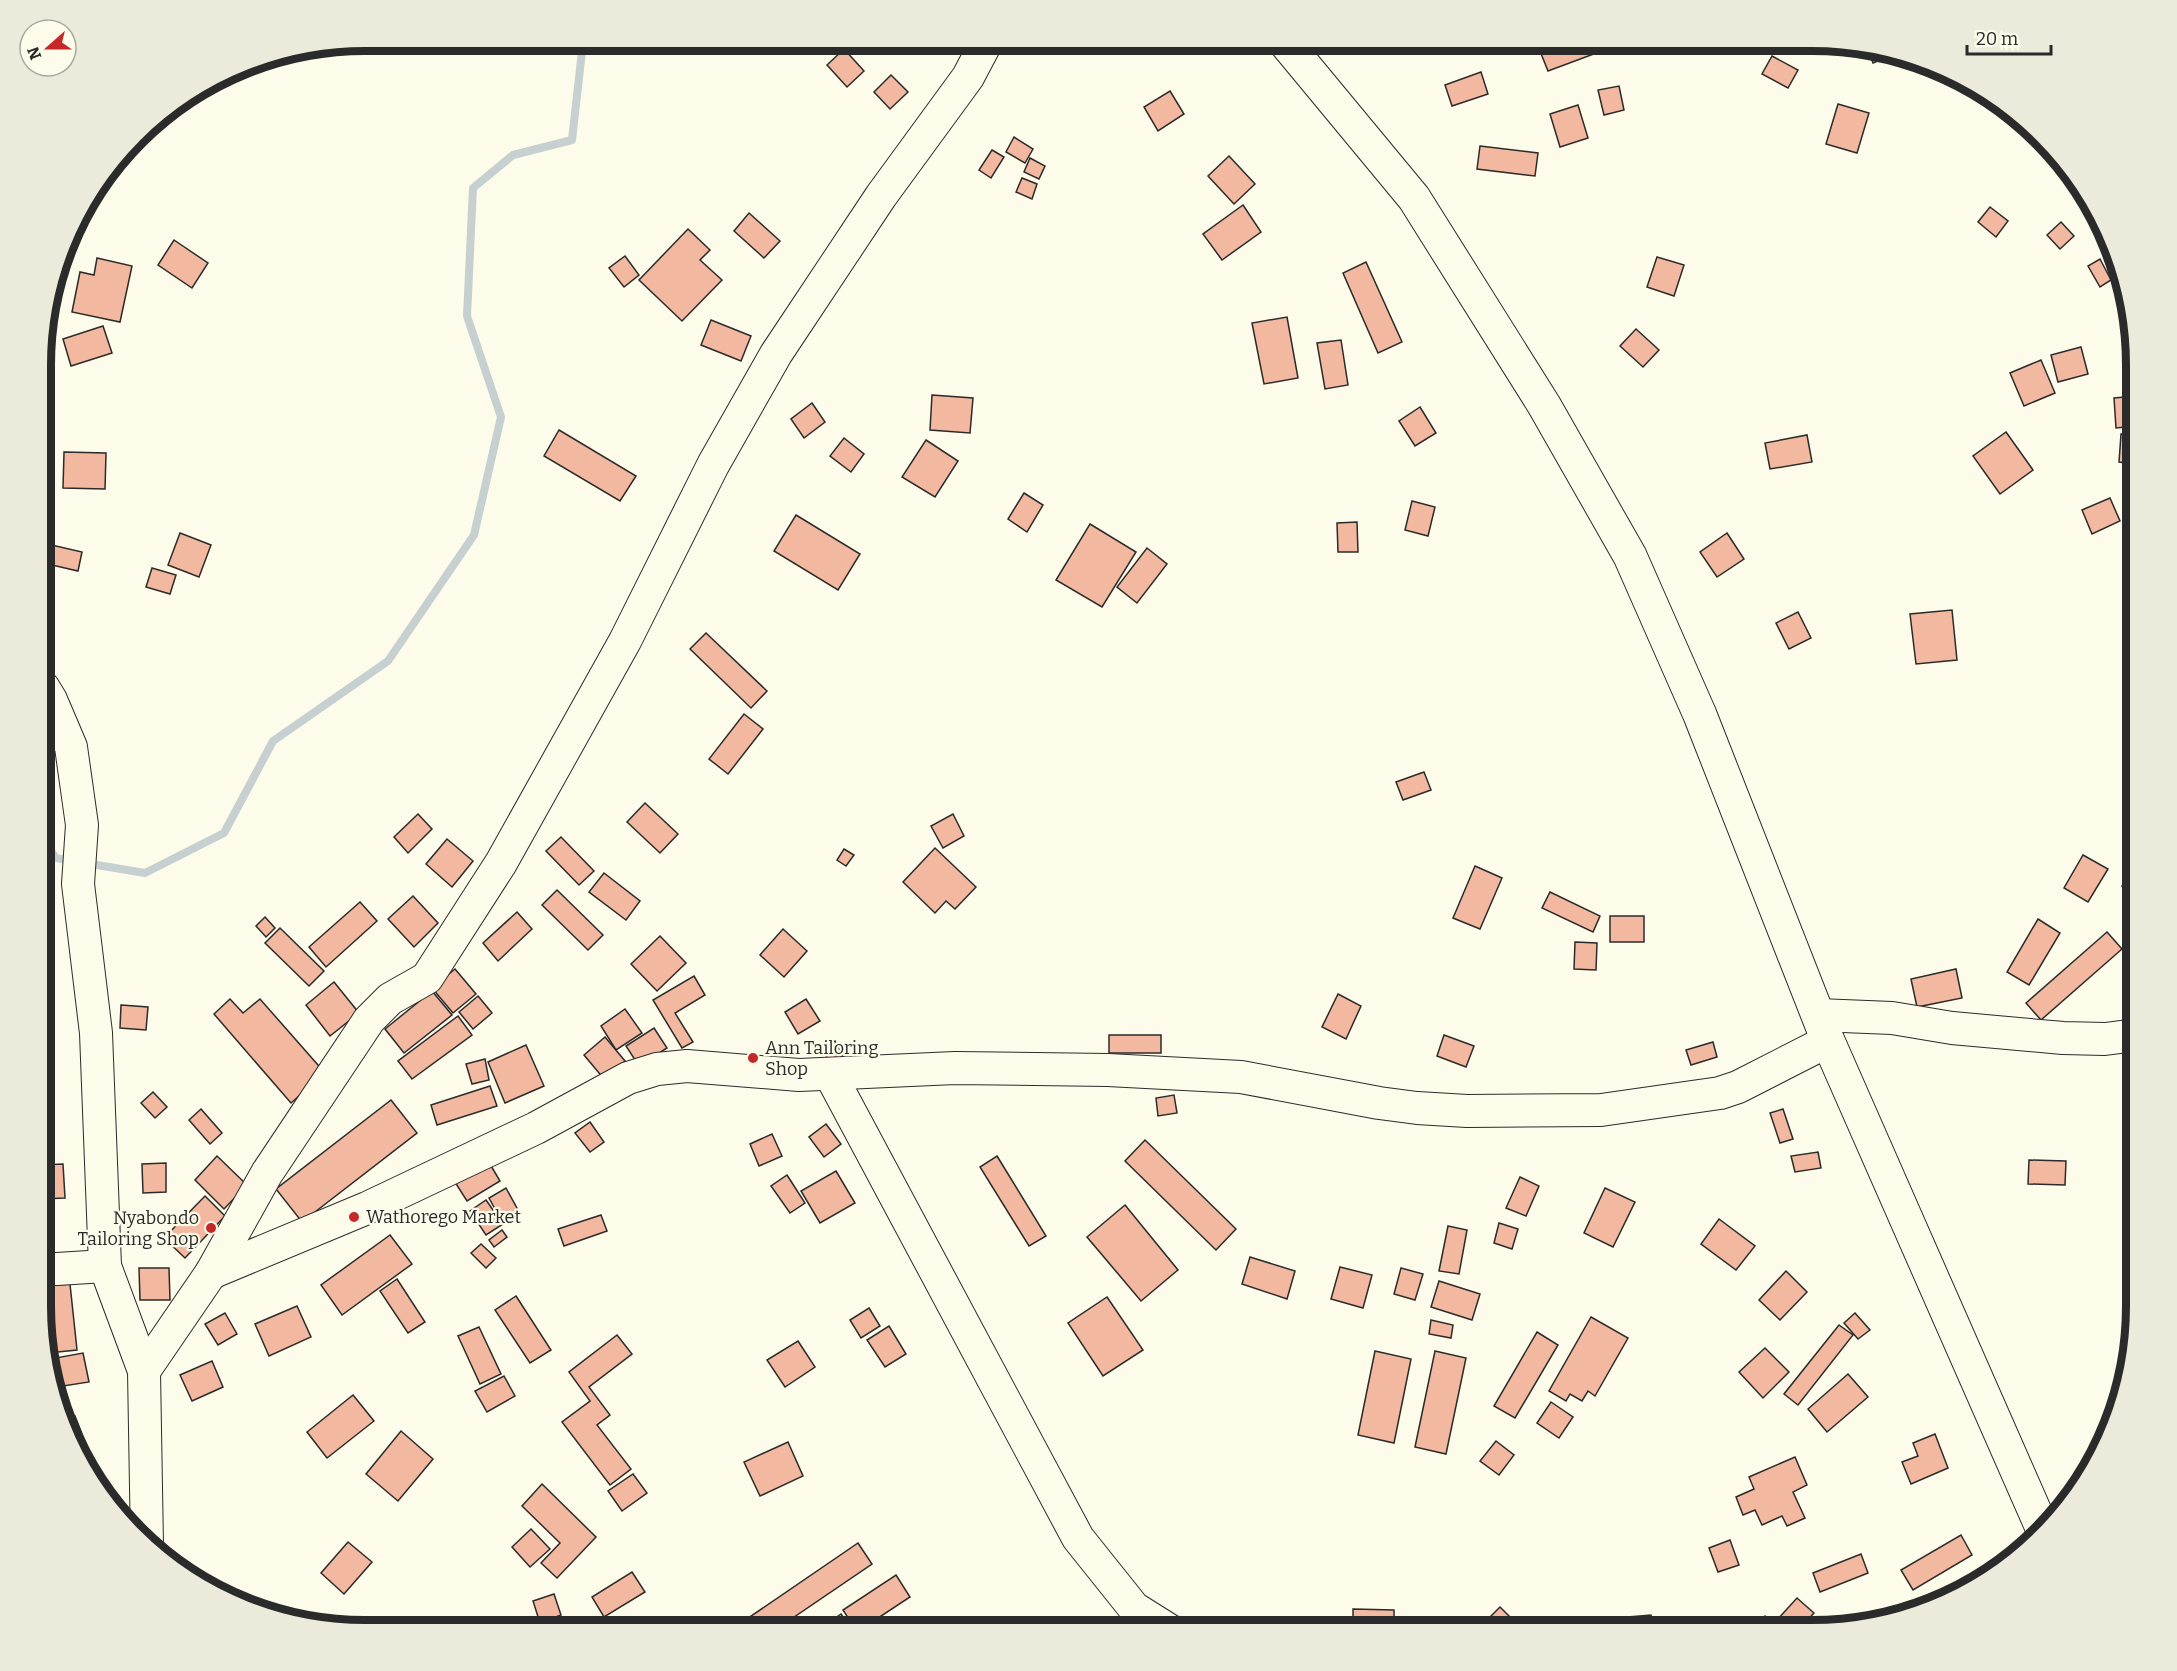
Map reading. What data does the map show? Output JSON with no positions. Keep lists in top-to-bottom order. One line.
{"places":["Ann Tailoring Shop","Wathorego Market","Nyabondo Tailoring Shop"],"scale_bar":"20 m","north":"left"}
